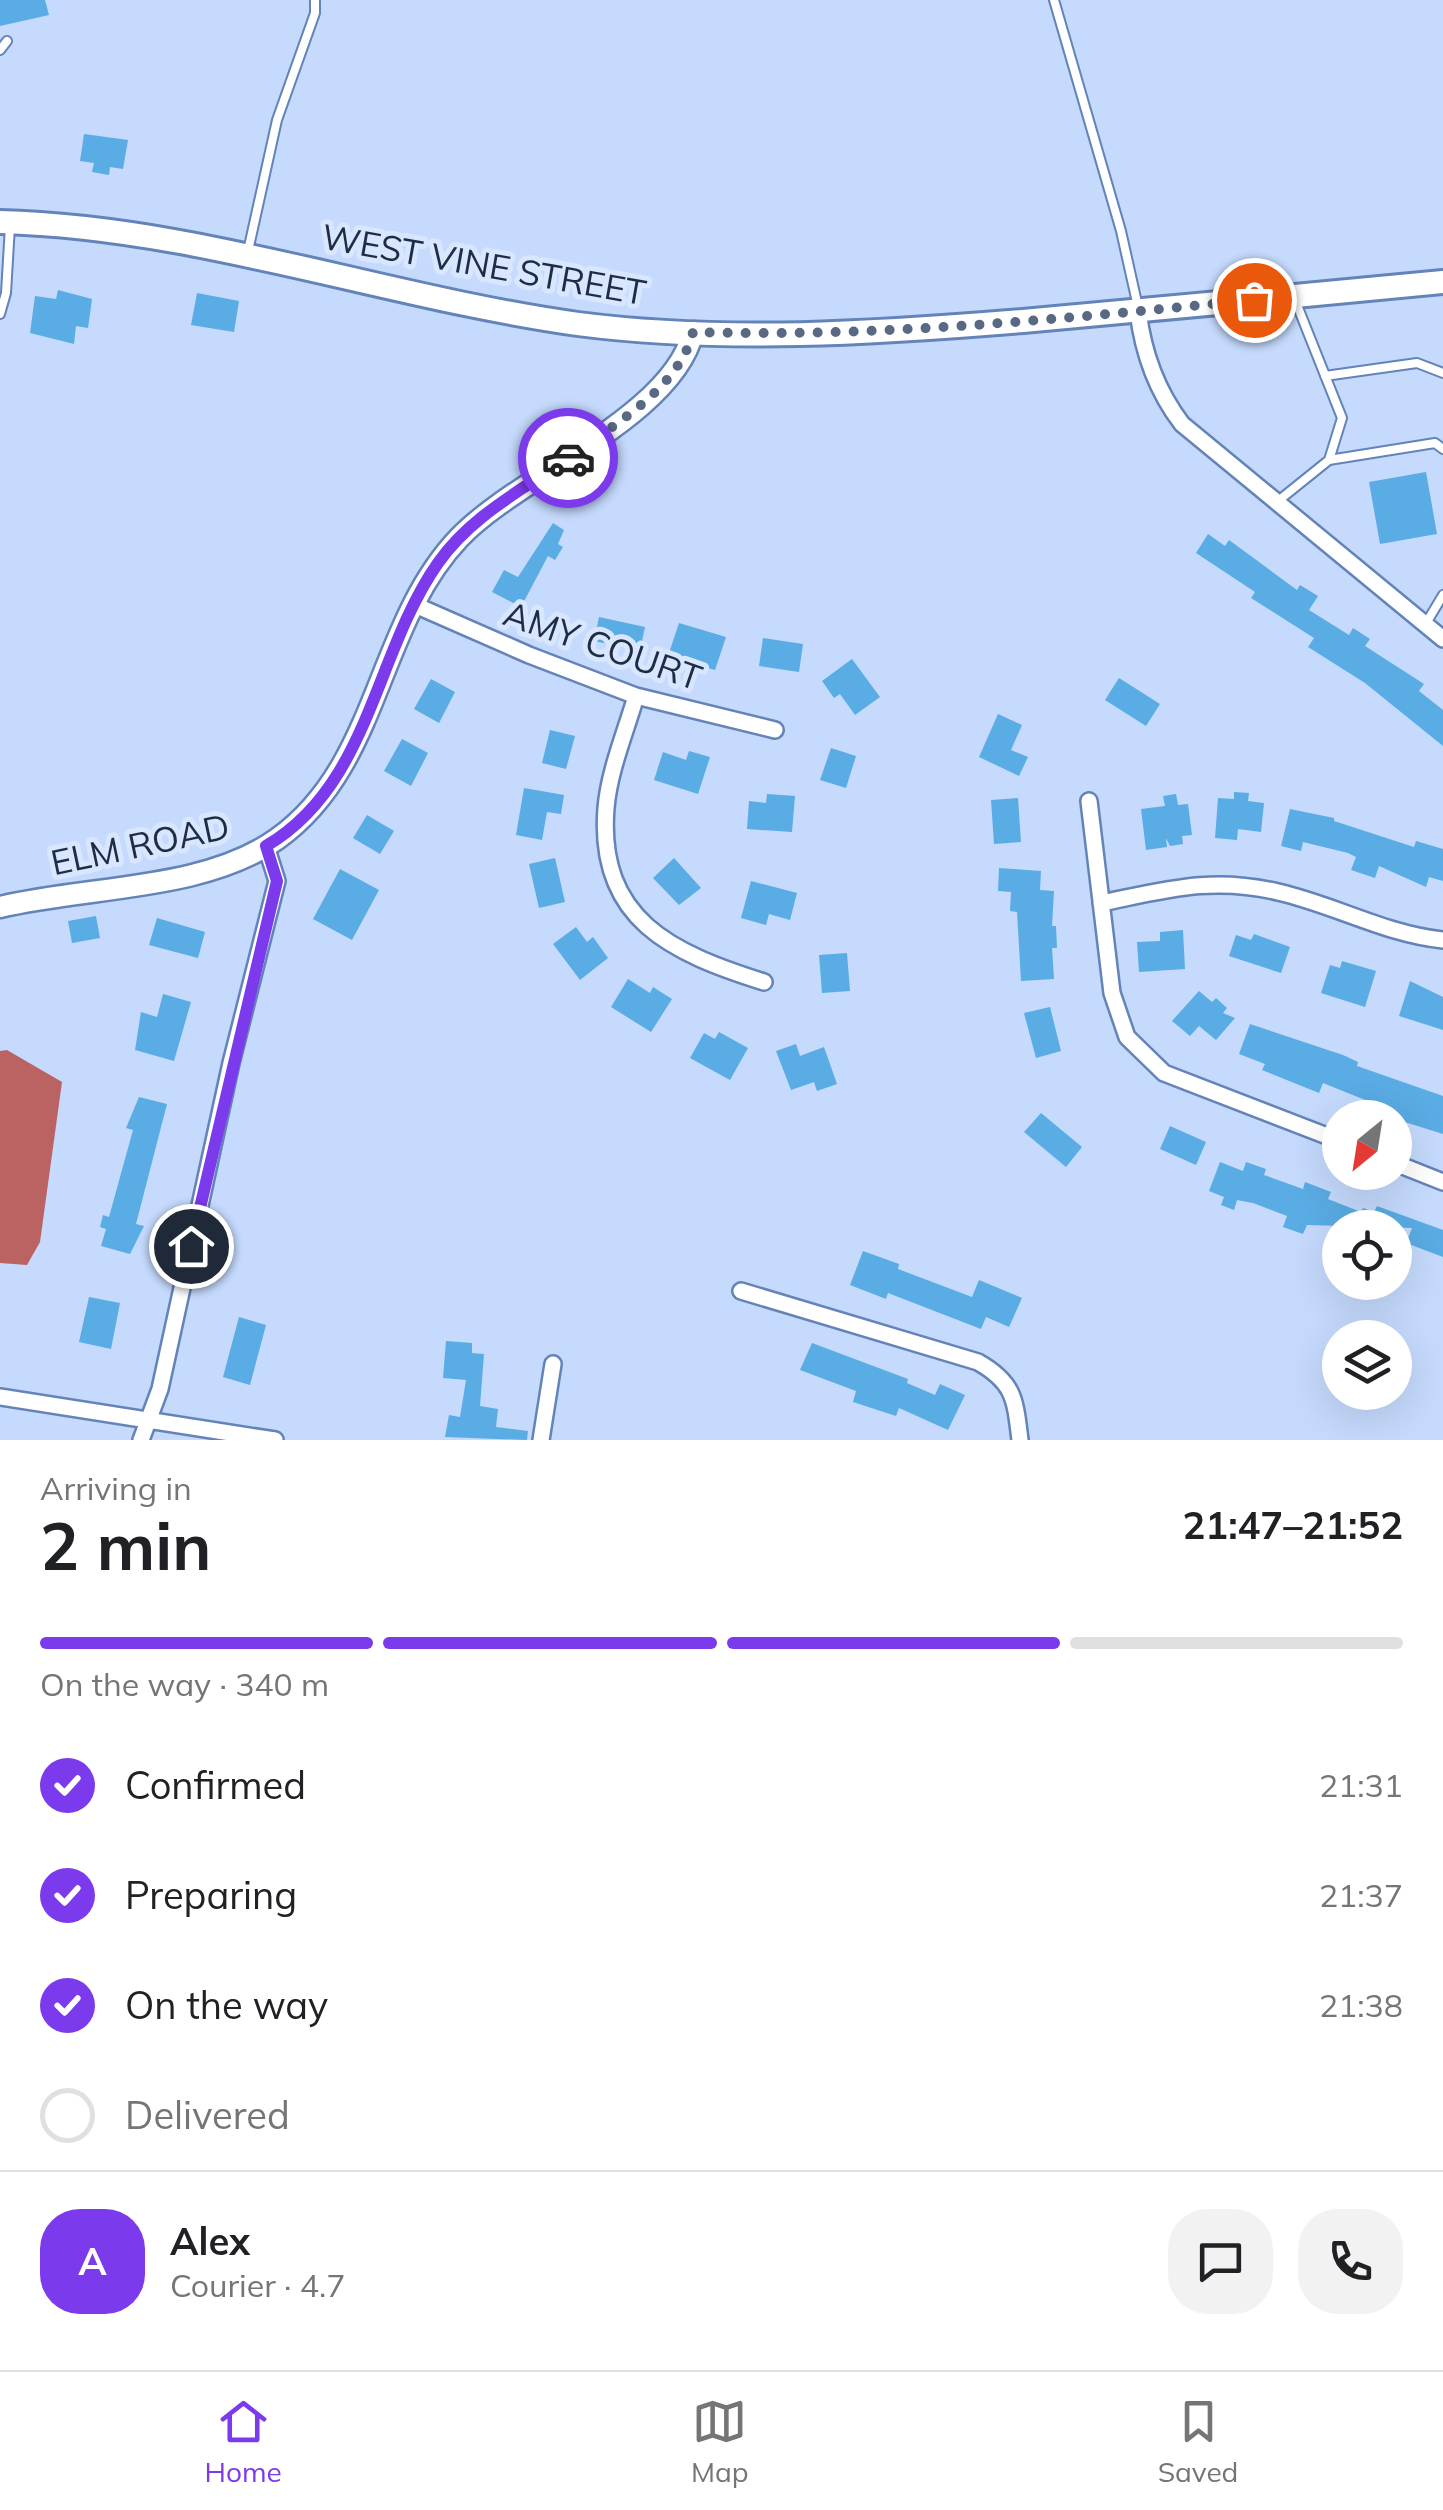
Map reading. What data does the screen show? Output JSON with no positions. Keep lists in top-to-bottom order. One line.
{"streets":{"main road":["WEST VINE STREET"],"street":["AMY COURT","ELM ROAD"]},"crossings":[["WEST VINE STREET","ELM ROAD"],["AMY COURT","ELM ROAD"]],"north":"bottom left","page":{"heading":["2 min","Arriving in","21:47–21:52"],"panel":["Alex","Courier · 4.7"],"bar":"On the way · 340 m","list":[["Confirmed","21:31"],["Preparing","21:37"],["On the way","21:38"],"Delivered"],"round":"A","tabs":["Home","Map","Saved"]}}
